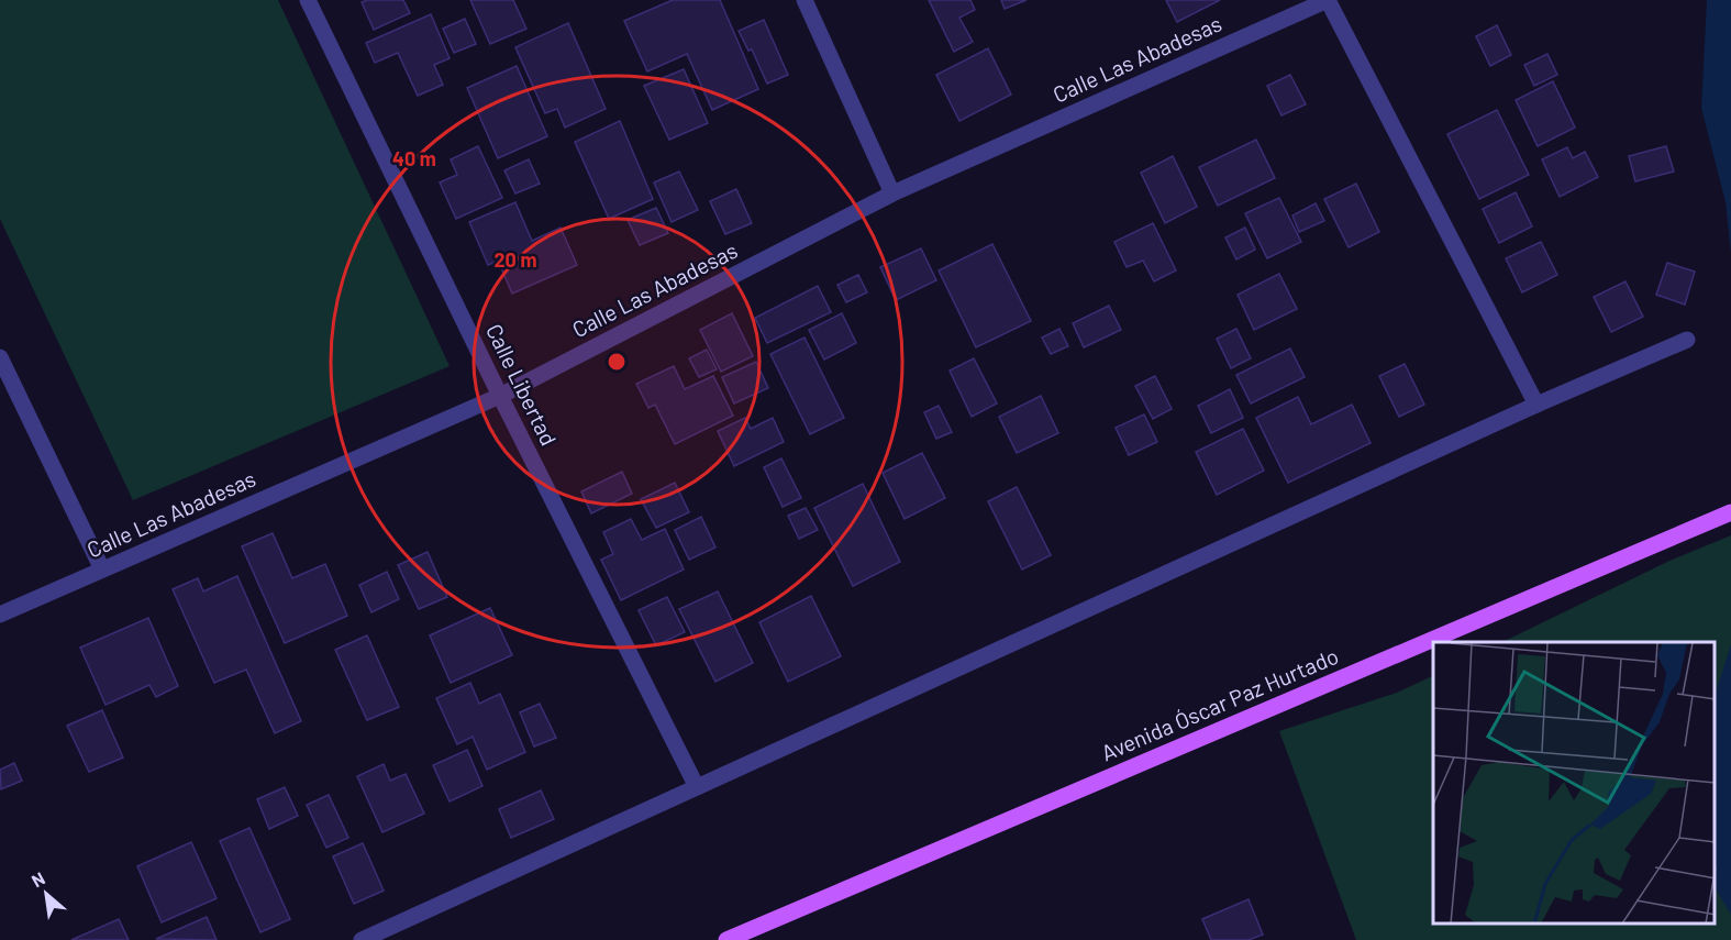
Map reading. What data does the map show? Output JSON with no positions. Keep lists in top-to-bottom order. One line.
{"streets":{"main road":["Avenida Óscar Paz Hurtado"],"street":["Calle Las Abadesas","Calle Libertad"]},"crossings":[["Calle Las Abadesas","Calle Libertad"]],"north":"top left","rings":["40 m","20 m"]}
